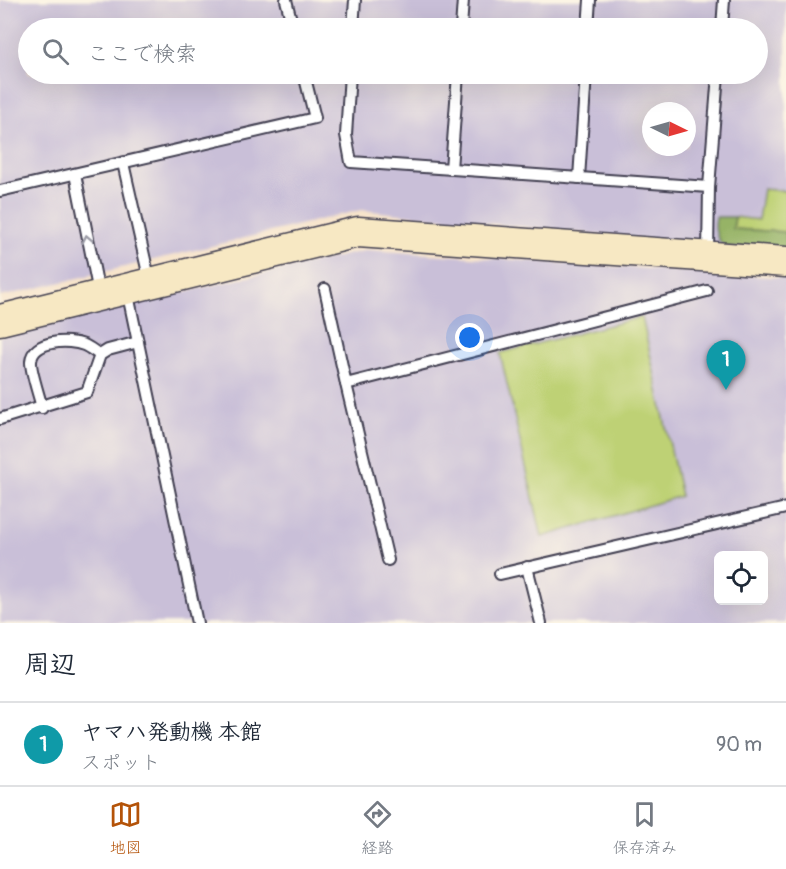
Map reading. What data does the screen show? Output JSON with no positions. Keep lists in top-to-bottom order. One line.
{"north":"right","page":{"search":"ここで検索","pins":"1","heading":"周辺","list":[{"mark":"1","name":"ヤマハ発動機 本館","note":"スポット","value":"90 m"}],"nav":["地図","経路","保存済み"]}}
